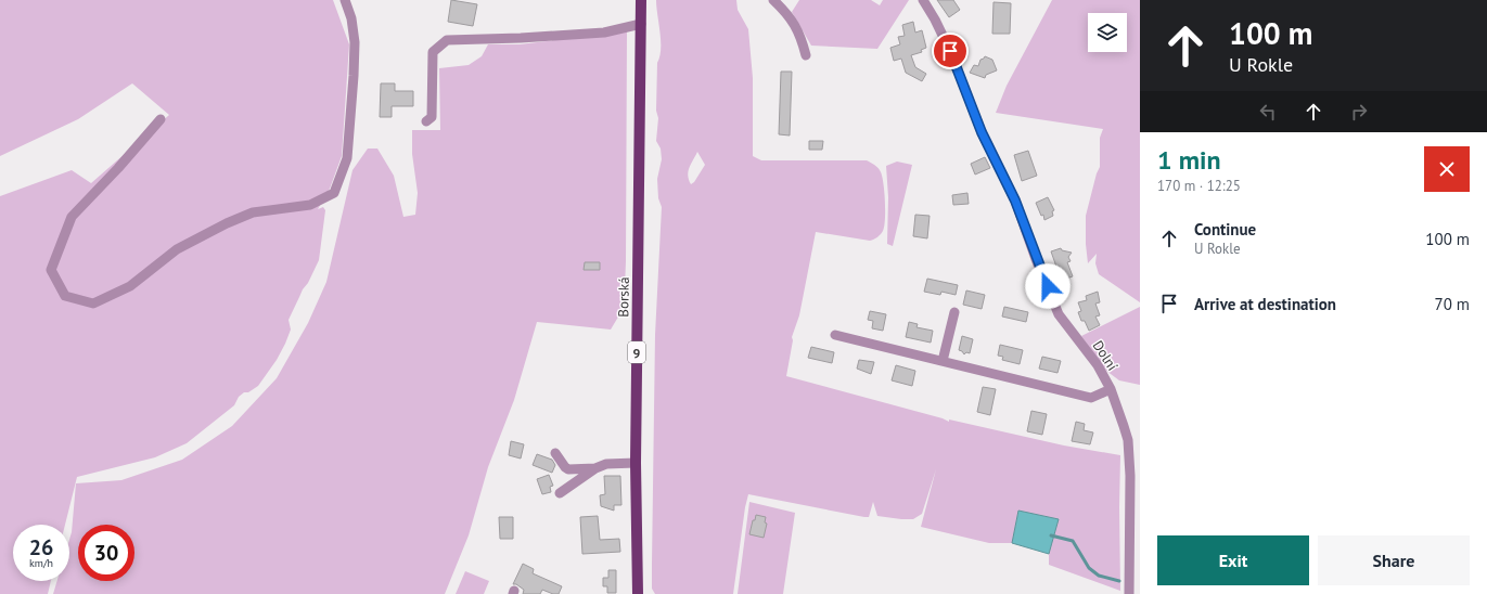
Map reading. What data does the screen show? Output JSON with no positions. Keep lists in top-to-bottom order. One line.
{"streets":{"main road":["Borská","9"],"street":["Dolní"]},"page":{"turn":["100 m","U Rokle"],"heading":["1 min","170 m · 12:25"],"list":[{"name":"Continue","note":"U Rokle","value":"100 m"},{"name":"Arrive at destination","value":"70 m"}],"speed":"26 km/h","limit":"30","buttons":["Exit","Share"]}}
